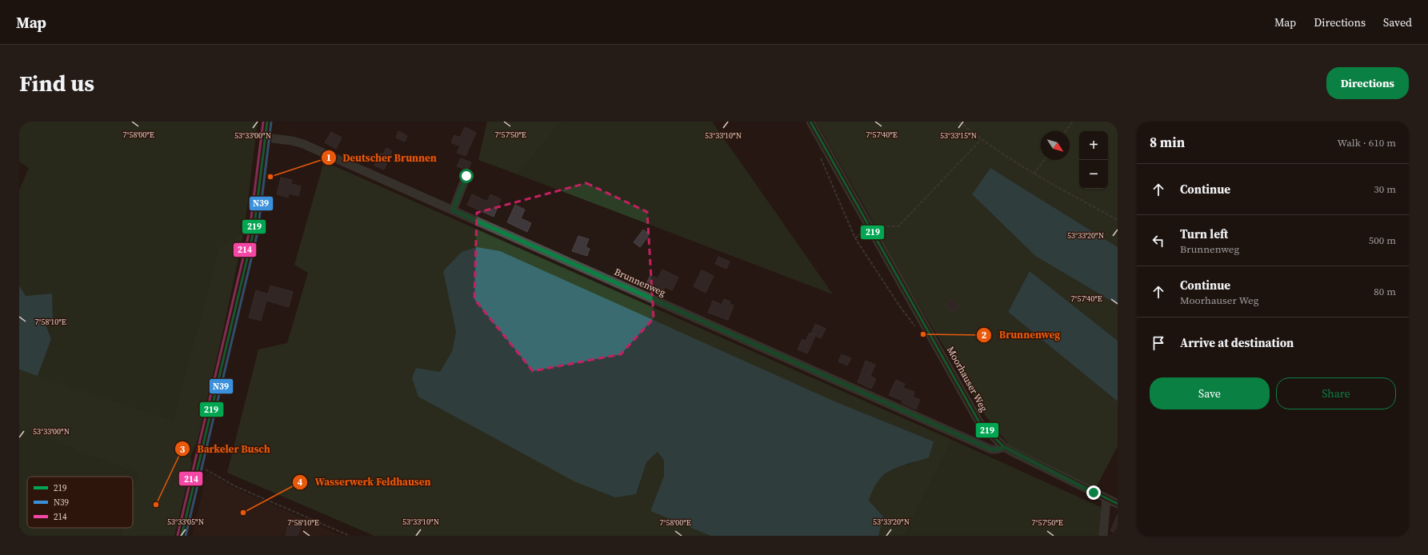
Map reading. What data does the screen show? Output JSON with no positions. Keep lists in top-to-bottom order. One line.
{"streets":{"street":["Brunnenweg","Moorhauser Weg"]},"crossings":[["Brunnenweg","Moorhauser Weg"]],"places":["Deutscher Brunnen","Brunnenweg","Barkeler Busch","Wasserwerk Feldhausen"],"lines":["transit line 219","transit line 214","transit line N39"],"legend":["219","N39","214"],"north":"bottom right","page":{"header":"Map","nav":["Map","Directions","Saved"],"buttons":["Directions",["Save","Share"]],"title":"Find us","heading":["8 min","Walk · 610 m"],"map_buttons":["+","−"],"list":[["Continue","30 m"],["Turn left","Brunnenweg","500 m"],["Continue","Moorhauser Weg","80 m"],"Arrive at destination"]},"coordinates":["7°58'00\"E","7°57'50\"E","7°57'40\"E","53°33'00\"N","53°33'10\"N","53°33'15\"N","53°33'20\"N","7°58'10\"E","53°33'05\"N"]}
